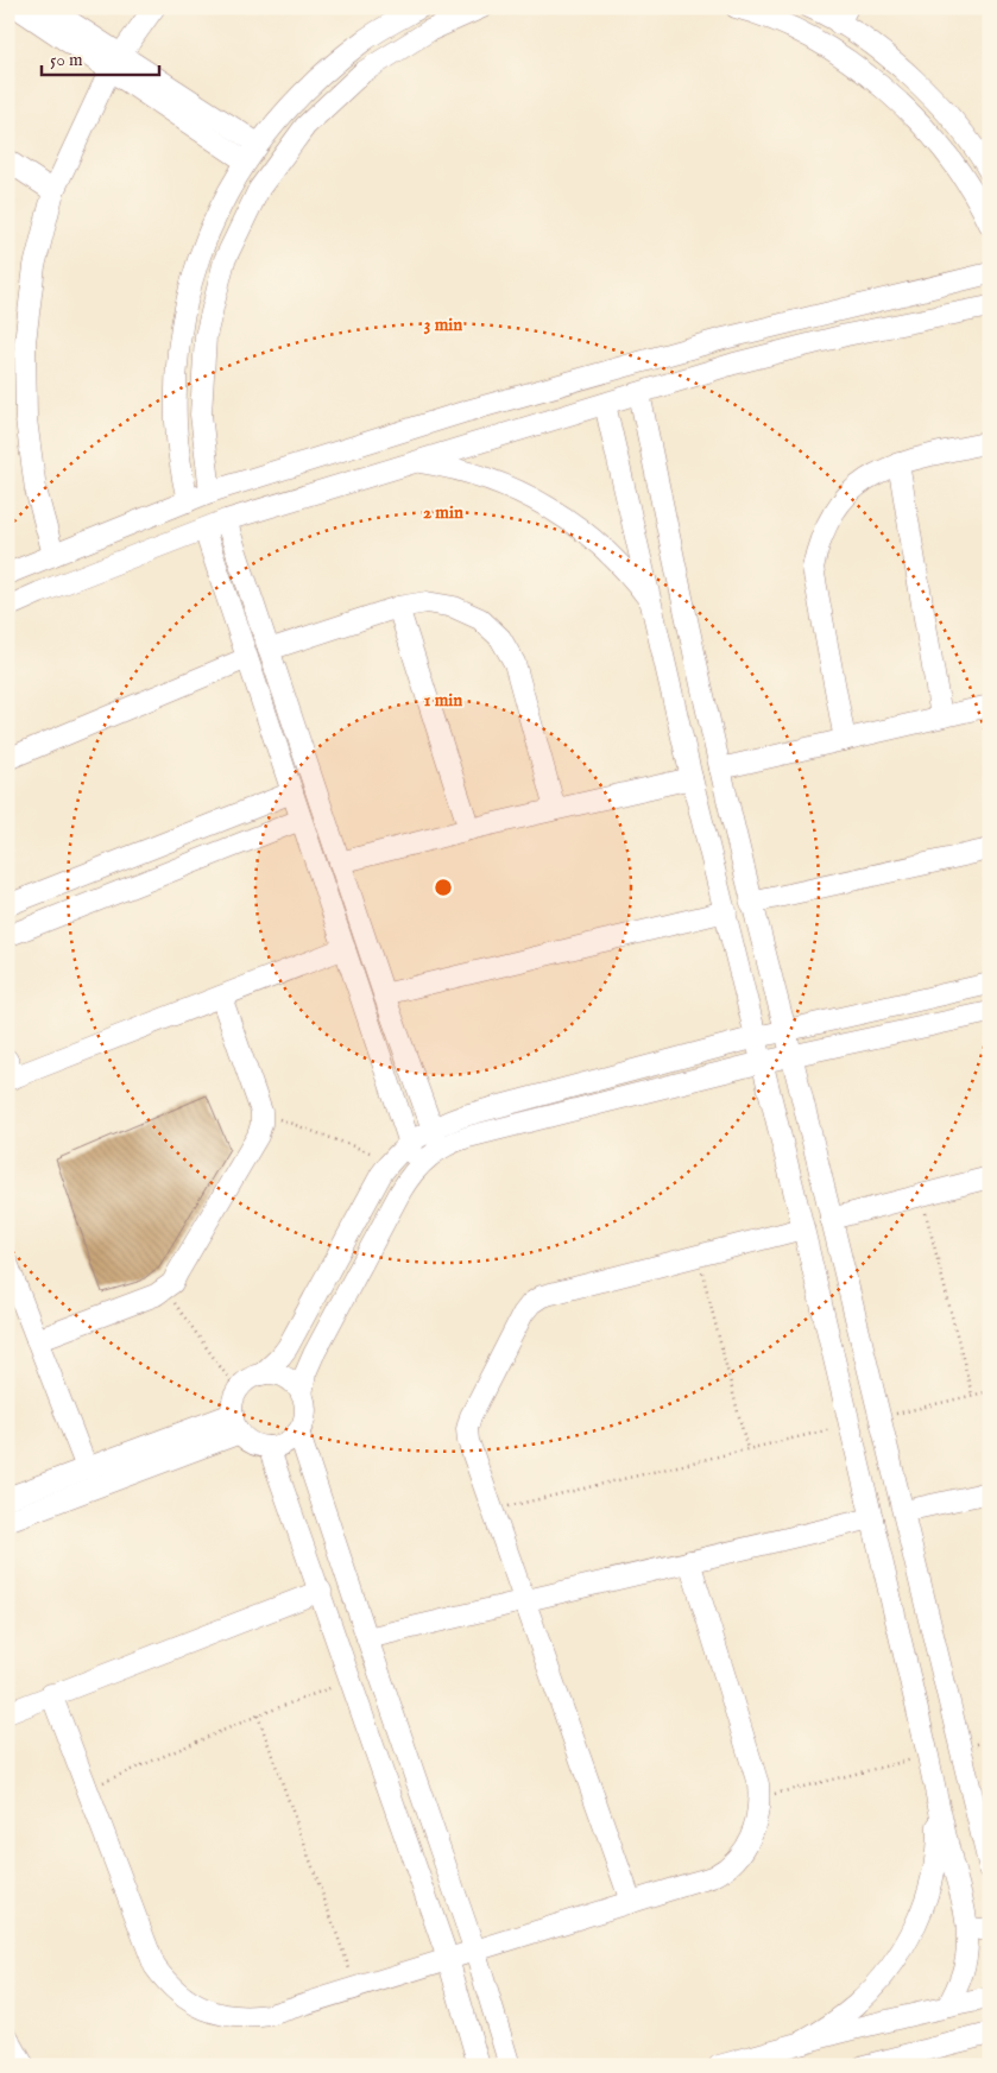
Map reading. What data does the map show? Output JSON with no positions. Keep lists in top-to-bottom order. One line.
{"scale_bar":"50 m","rings":["3 min","2 min","1 min"]}
